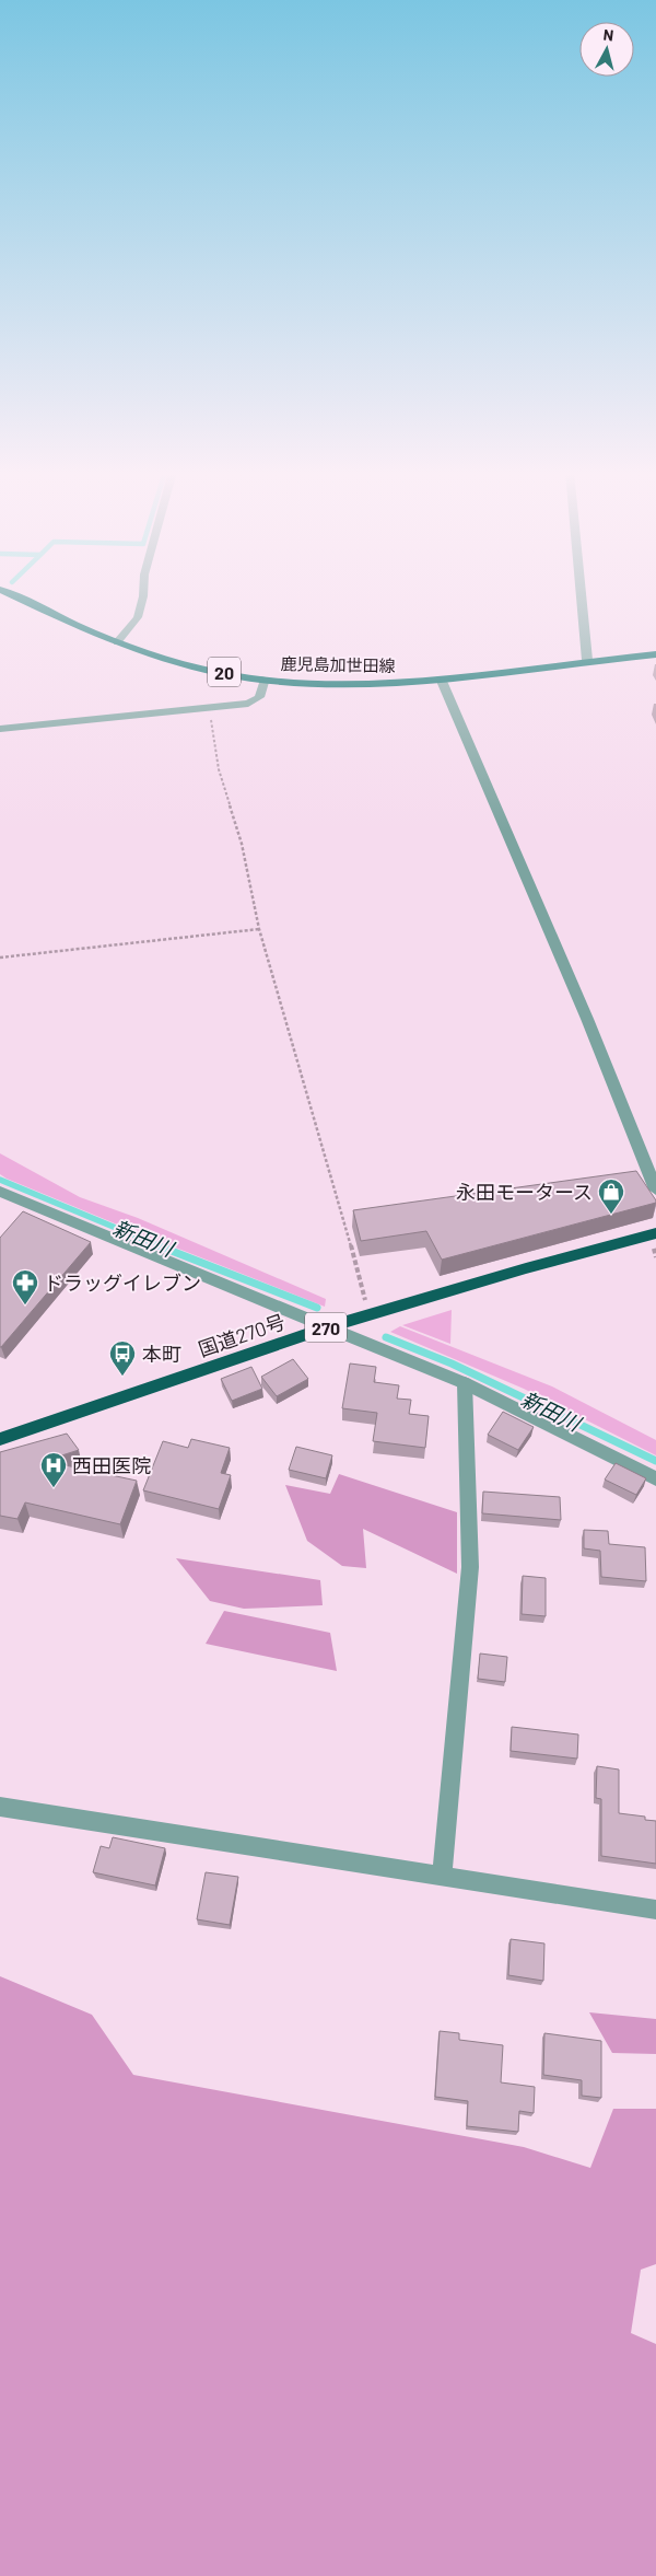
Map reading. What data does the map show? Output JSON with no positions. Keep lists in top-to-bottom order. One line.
{"streets":{"highway":["270","国道270号"],"main road":["鹿児島加世田線","20"]},"water":["新田川"],"places":{"shop":["永田モータース"],"pharmacy":["ドラッグイレブン"],"bus stop":["本町"],"hospital":["西田医院"]},"north":"top"}
